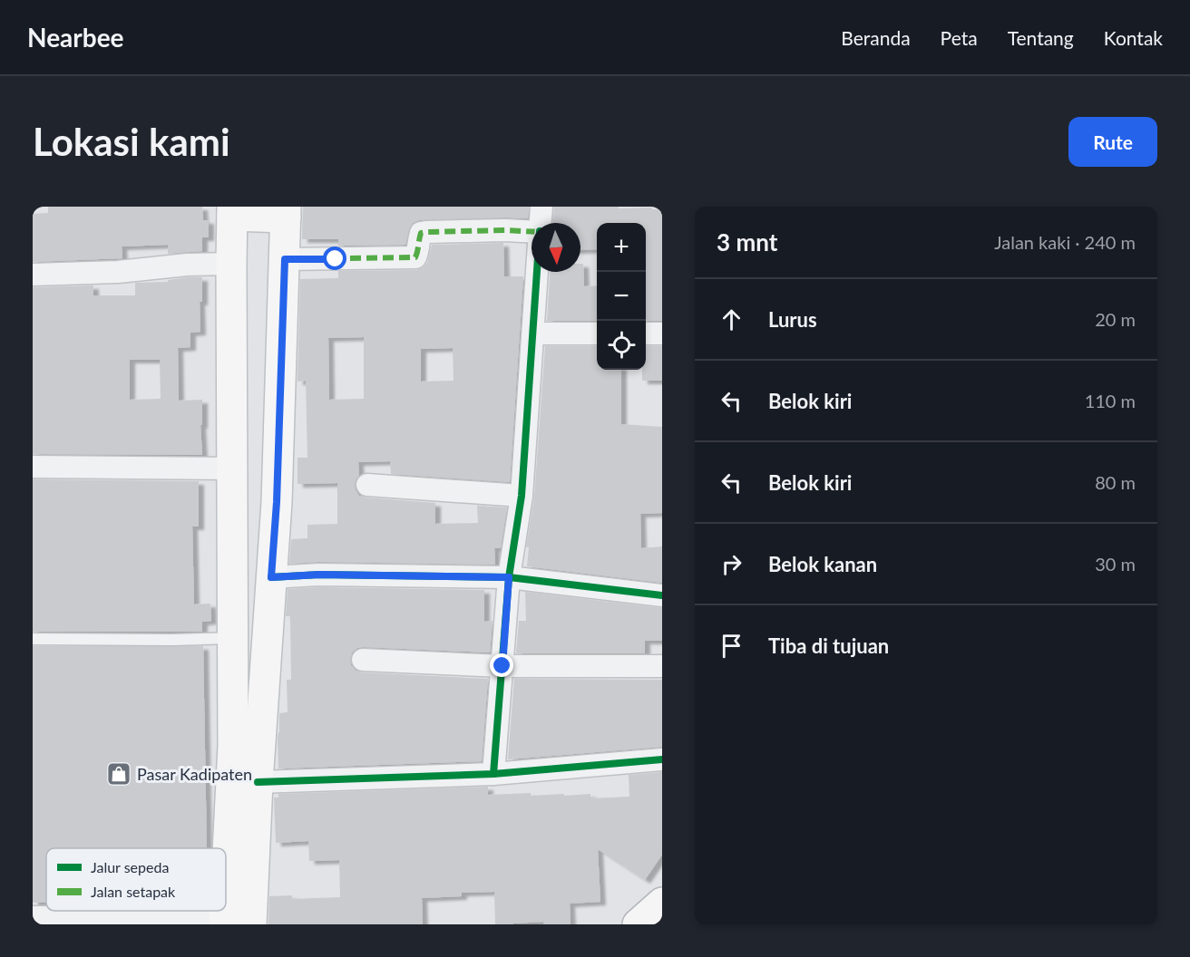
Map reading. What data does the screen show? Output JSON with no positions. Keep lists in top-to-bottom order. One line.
{"places":{"shop":["Pasar Kadipaten"]},"legend":["Jalur sepeda","Jalan setapak"],"north":"bottom","page":{"header":"Nearbee","nav":["Beranda","Peta","Tentang","Kontak"],"buttons":"Rute","title":"Lokasi kami","heading":["3 mnt","Jalan kaki · 240 m"],"map_buttons":["+","−"],"list":[["Lurus","20 m"],["Belok kiri","110 m"],["Belok kiri","80 m"],["Belok kanan","30 m"],"Tiba di tujuan"]}}
